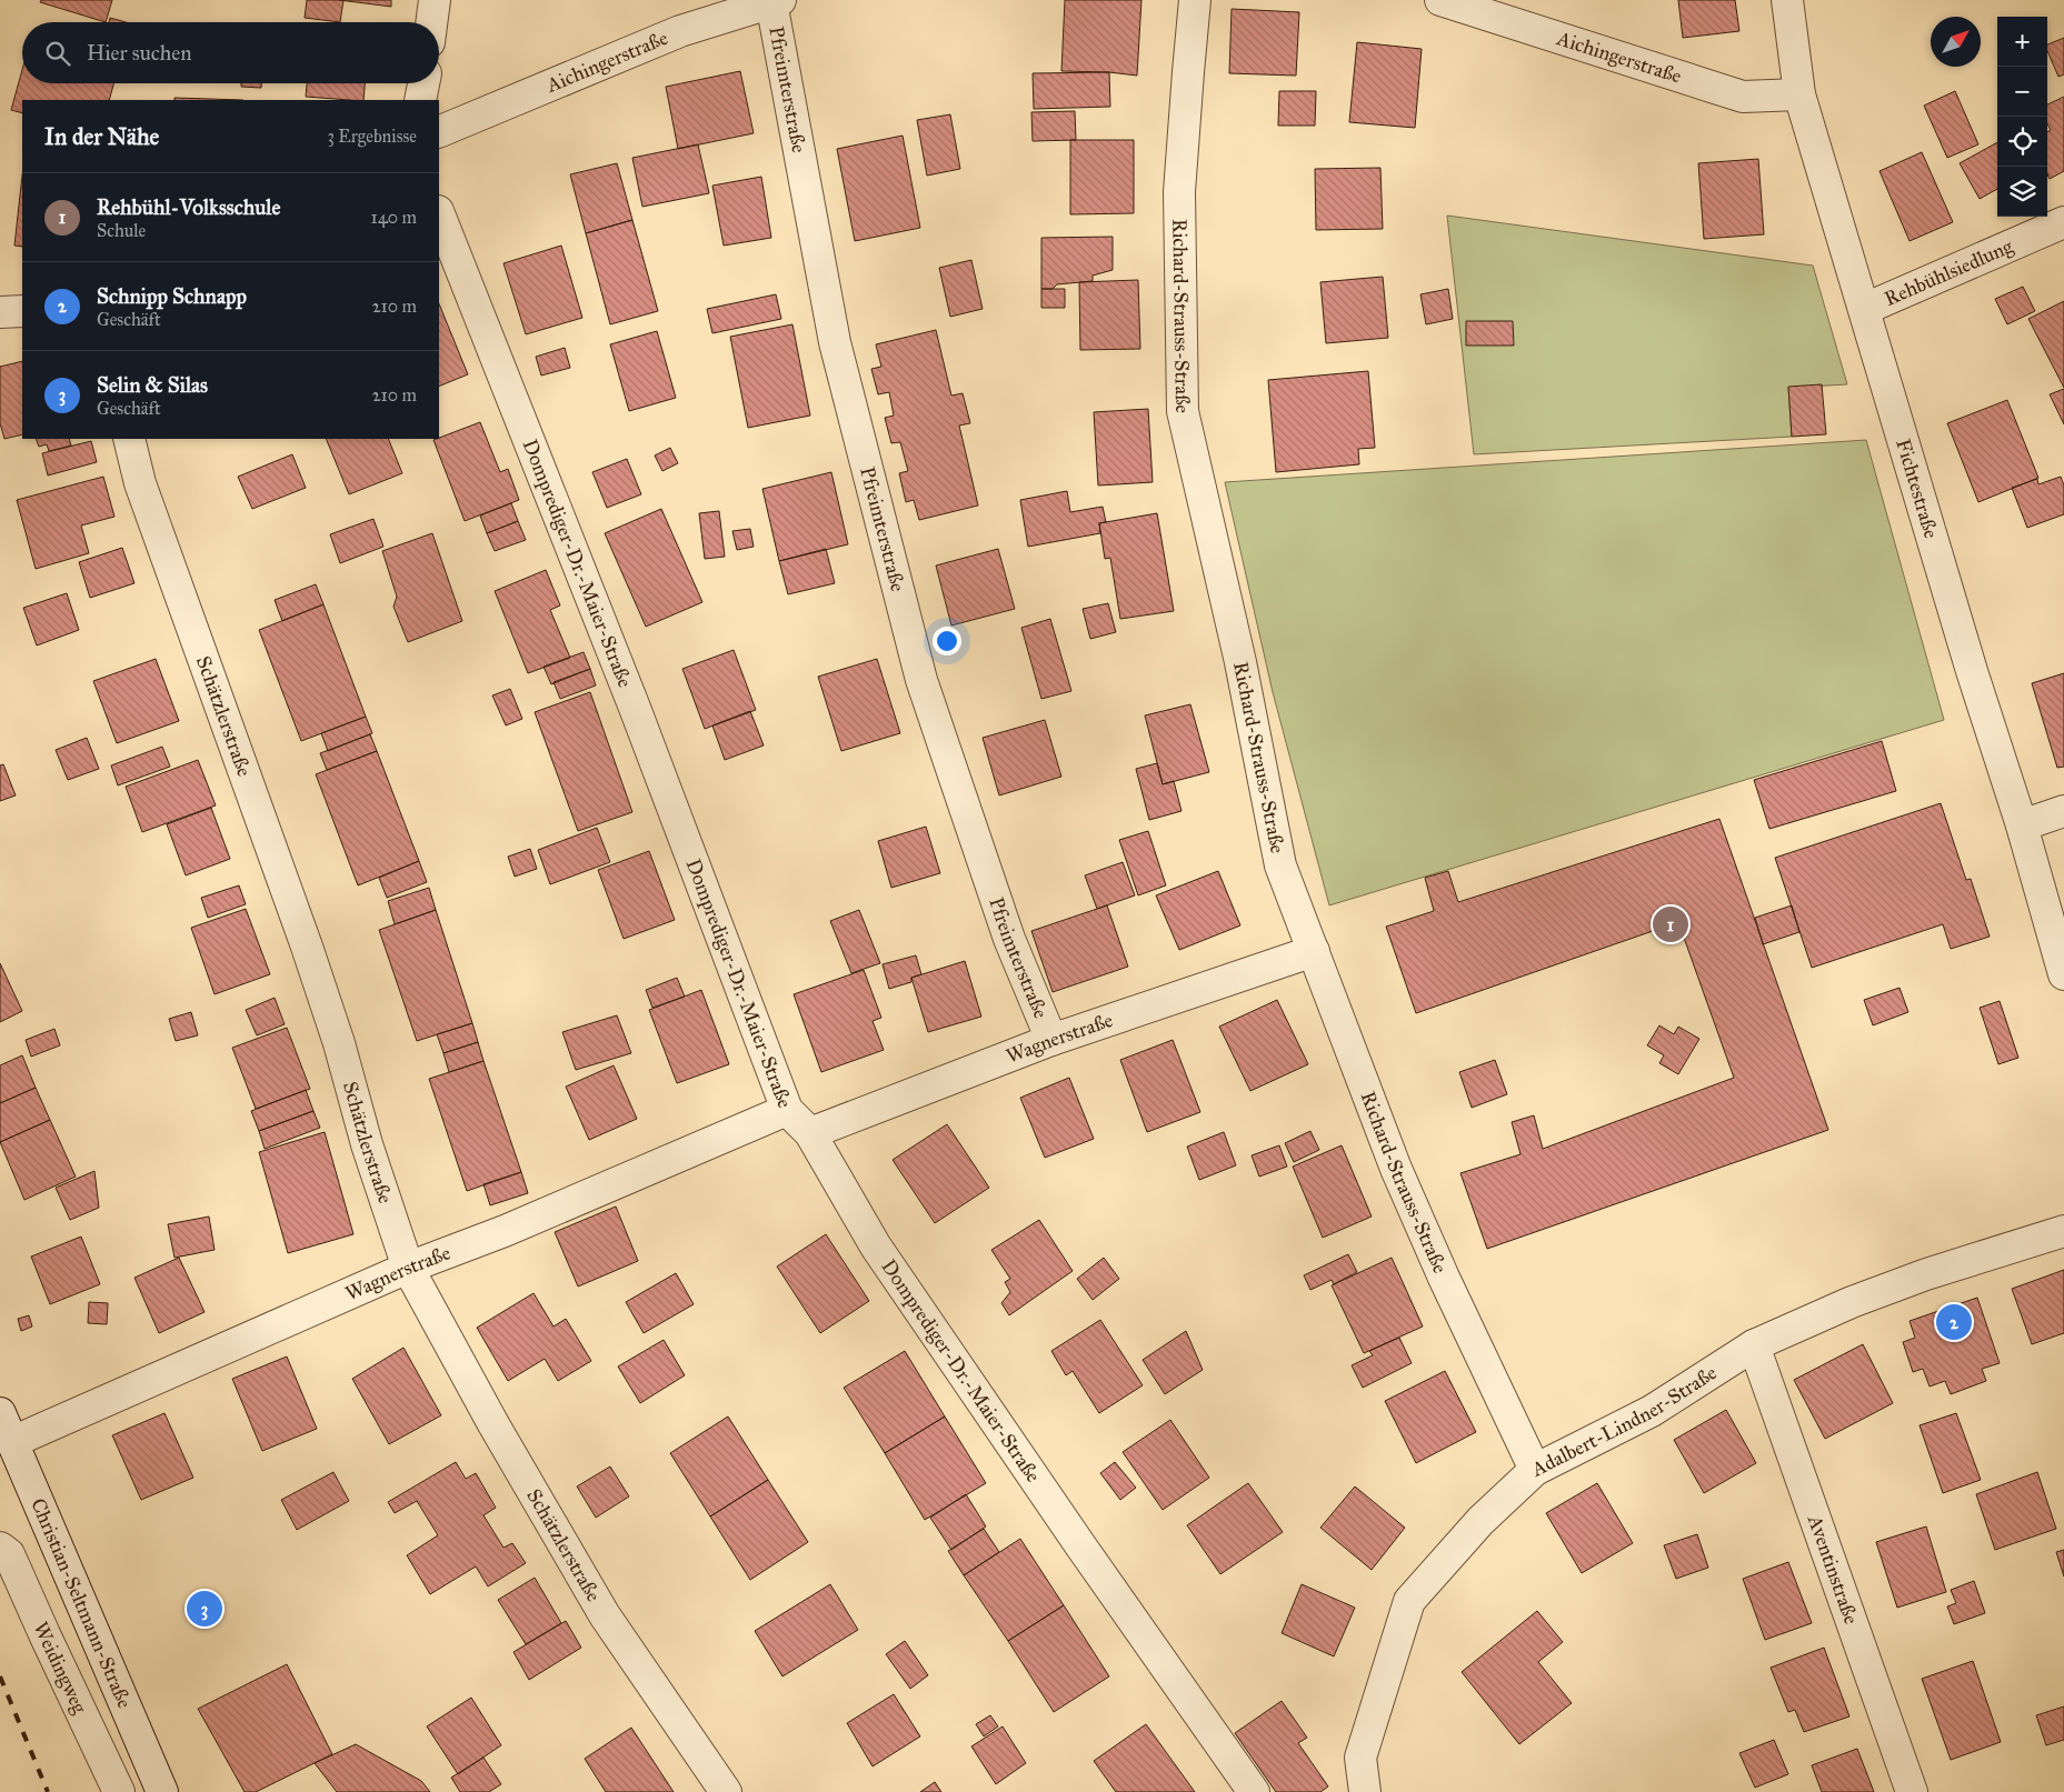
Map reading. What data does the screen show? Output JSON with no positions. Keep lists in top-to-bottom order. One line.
{"streets":{"street":["Aichingerstraße","Pfreimterstraße","Rehbühlsiedlung","Richard-Strauss-Straße","Fichtestraße","Domprediger-Dr.-Maier-Straße","Schätzlerstraße","Wagnerstraße","Adalbert-Lindner-Straße","Aventinstraße","Christian-Seltmann-Straße","Weidingweg"]},"crossings":[["Aichingerstraße","Pfreimterstraße"],["Aichingerstraße","Fichtestraße"],["Pfreimterstraße","Wagnerstraße"],["Rehbühlsiedlung","Fichtestraße"],["Richard-Strauss-Straße","Wagnerstraße"],["Richard-Strauss-Straße","Adalbert-Lindner-Straße"],["Domprediger-Dr.-Maier-Straße","Wagnerstraße"],["Schätzlerstraße","Wagnerstraße"],["Wagnerstraße","Christian-Seltmann-Straße"],["Adalbert-Lindner-Straße","Aventinstraße"]],"north":"top right","page":{"map_buttons":["+","−"],"search":"Hier suchen","heading":["In der Nähe","3 Ergebnisse"],"list":[{"mark":"1","name":"Rehbühl-Volksschule","note":"Schule","value":"140 m"},{"mark":"2","name":"Schnipp Schnapp","note":"Geschäft","value":"210 m"},{"mark":"3","name":"Selin & Silas","note":"Geschäft","value":"210 m"}],"pins":["1","2","3"]}}
